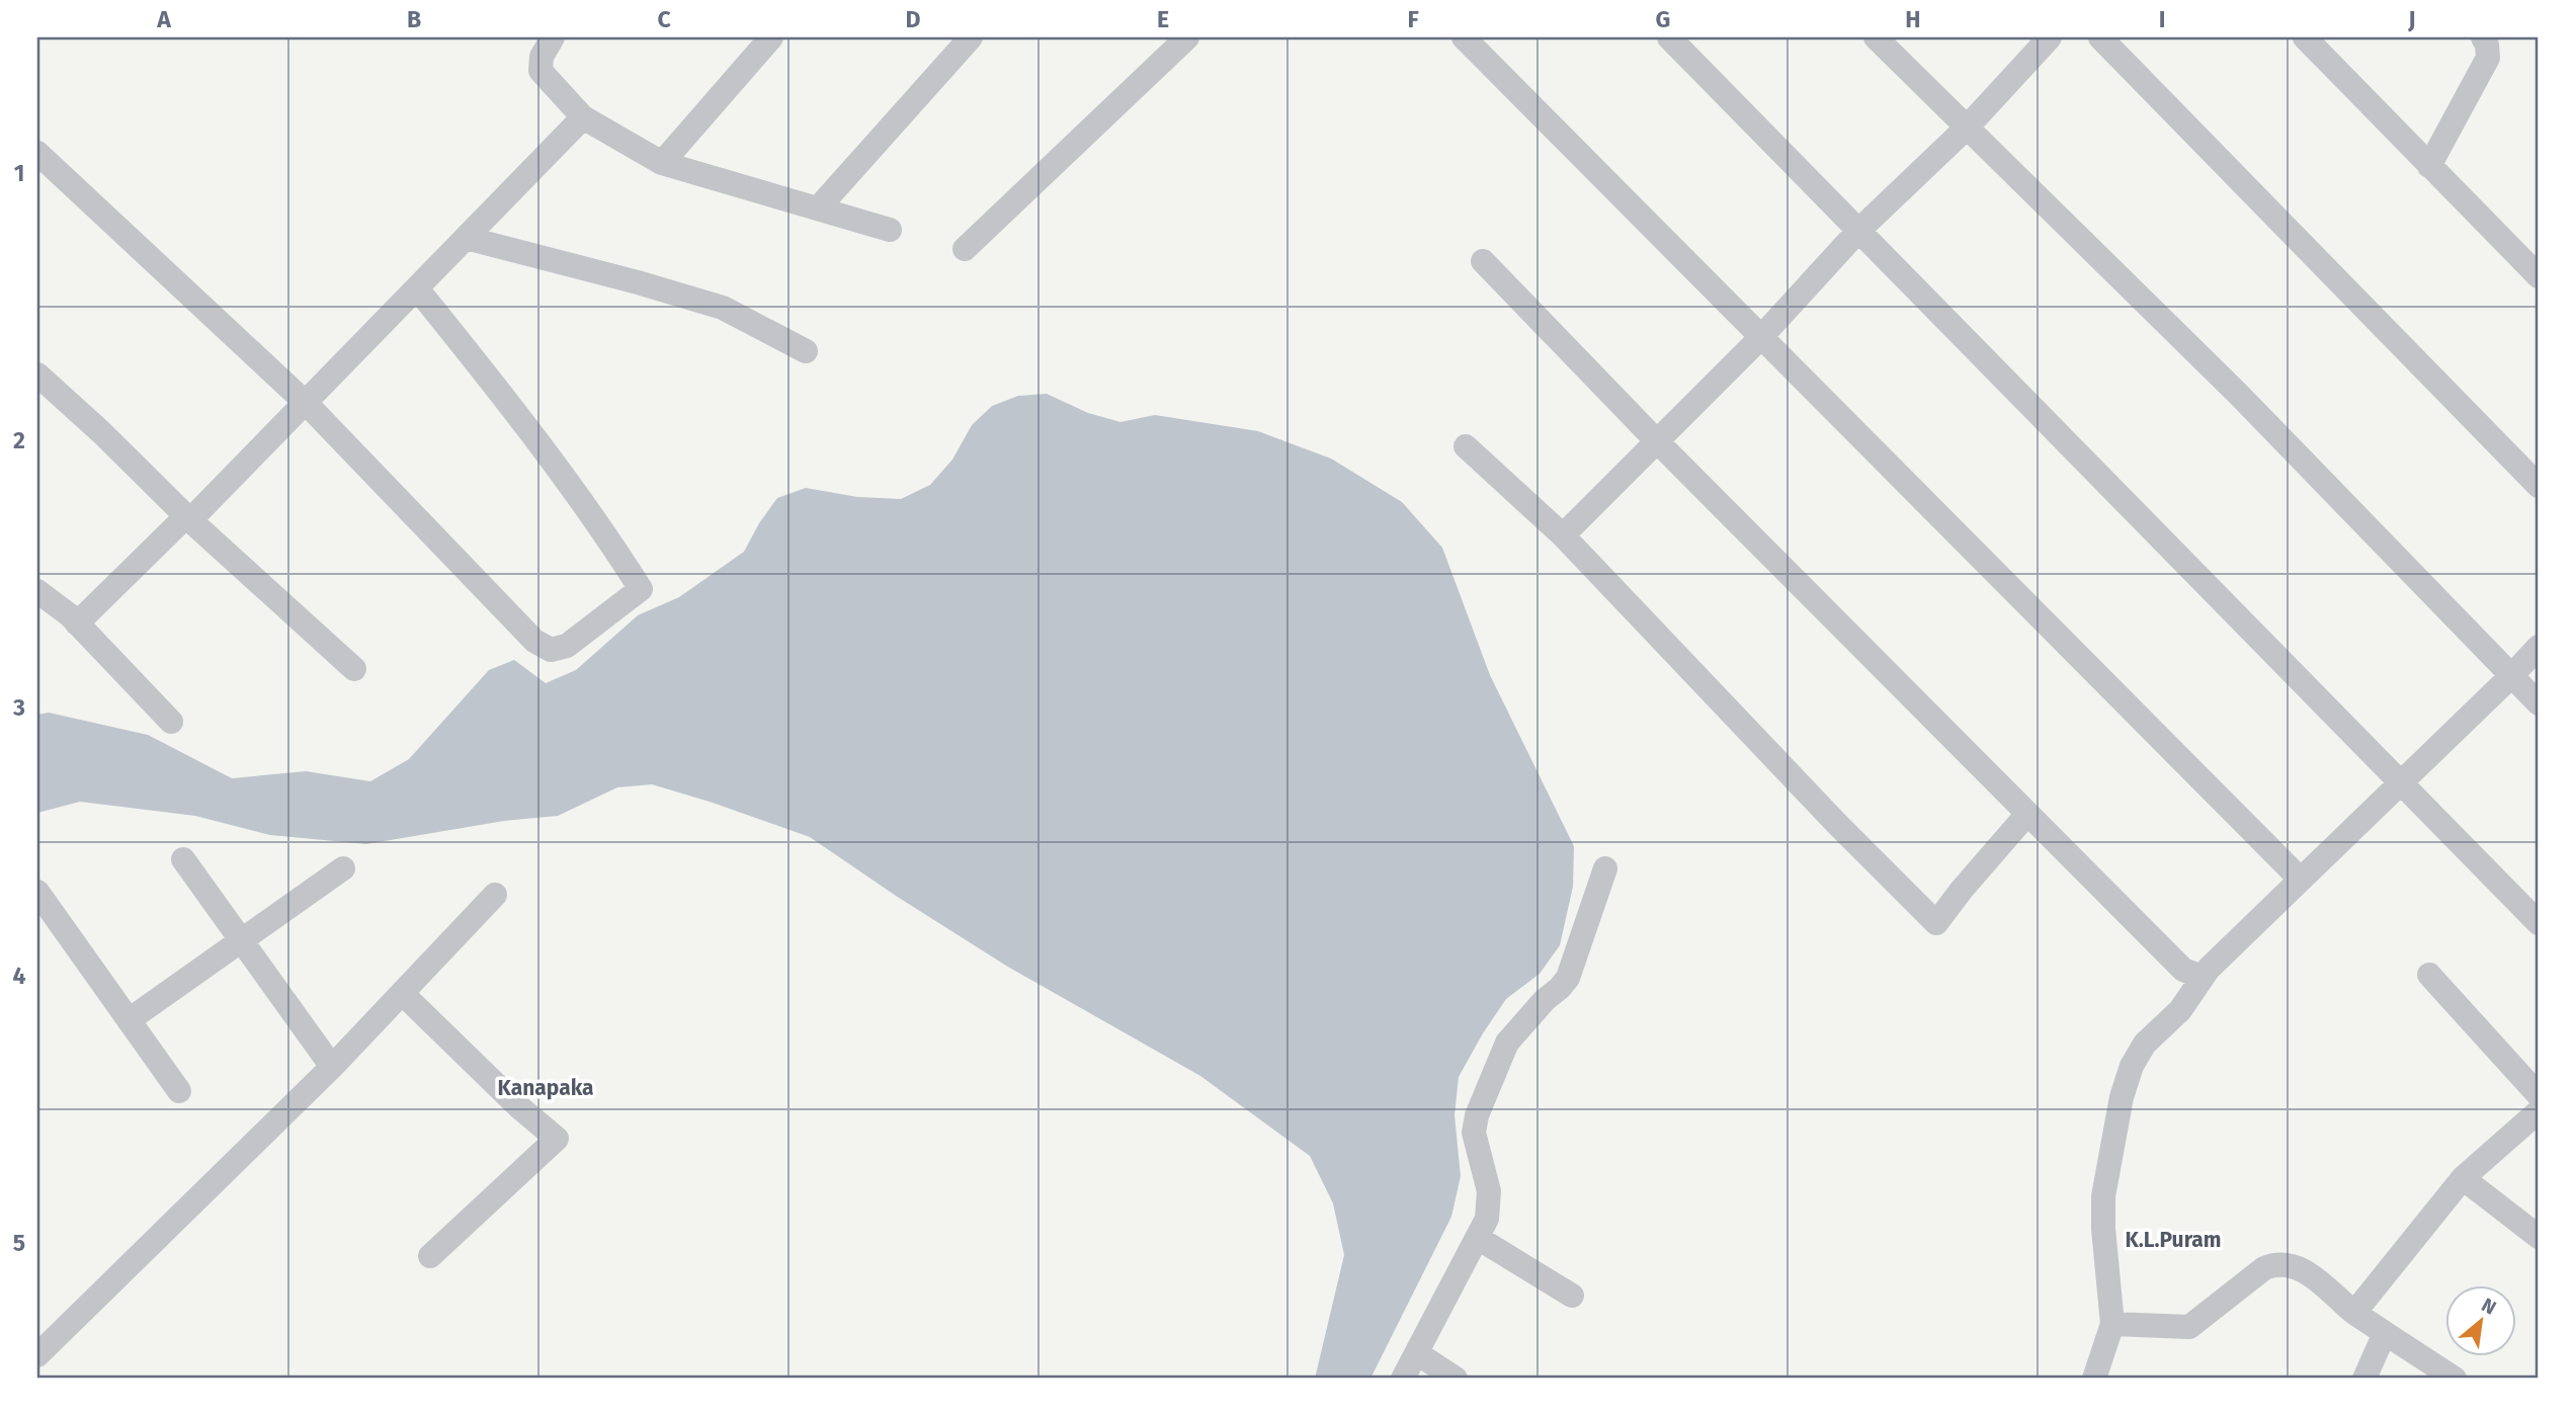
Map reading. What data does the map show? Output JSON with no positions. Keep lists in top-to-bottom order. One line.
{"districts":["Kanapaka","K.L.Puram"],"north":"top right","grid":{"columns":["A","B","C","D","E","F","G","H","I","J"],"rows":["1","2","3","4","5"]}}
